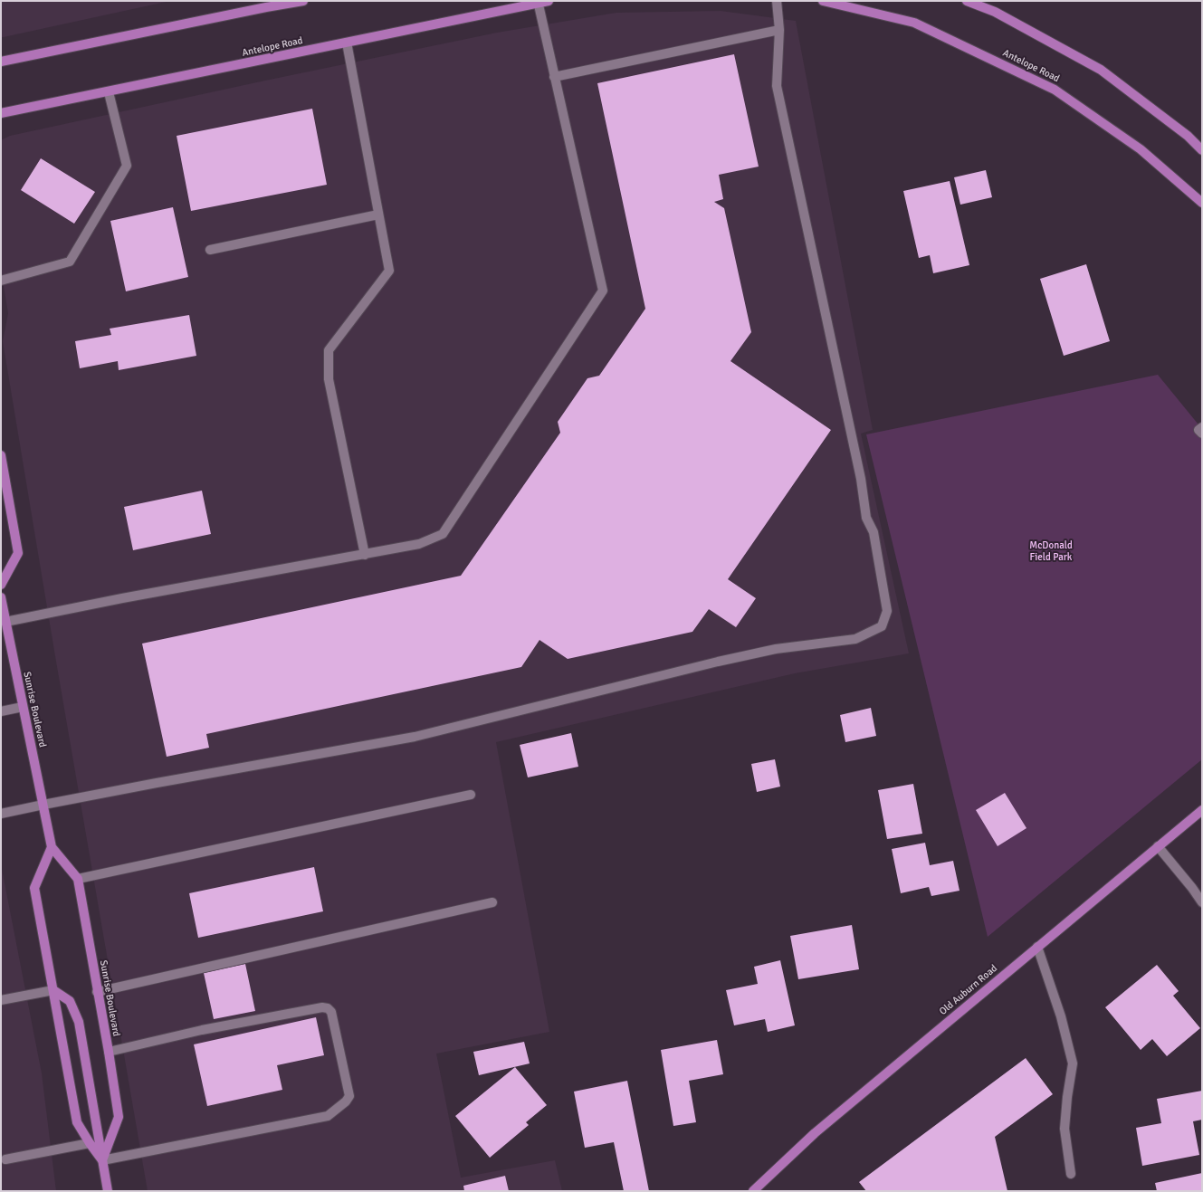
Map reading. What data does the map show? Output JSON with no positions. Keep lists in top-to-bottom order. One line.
{"streets":{"main road":["Antelope Road","Sunrise Boulevard","Old Auburn Road"]},"parks":["McDonald Field Park"]}
